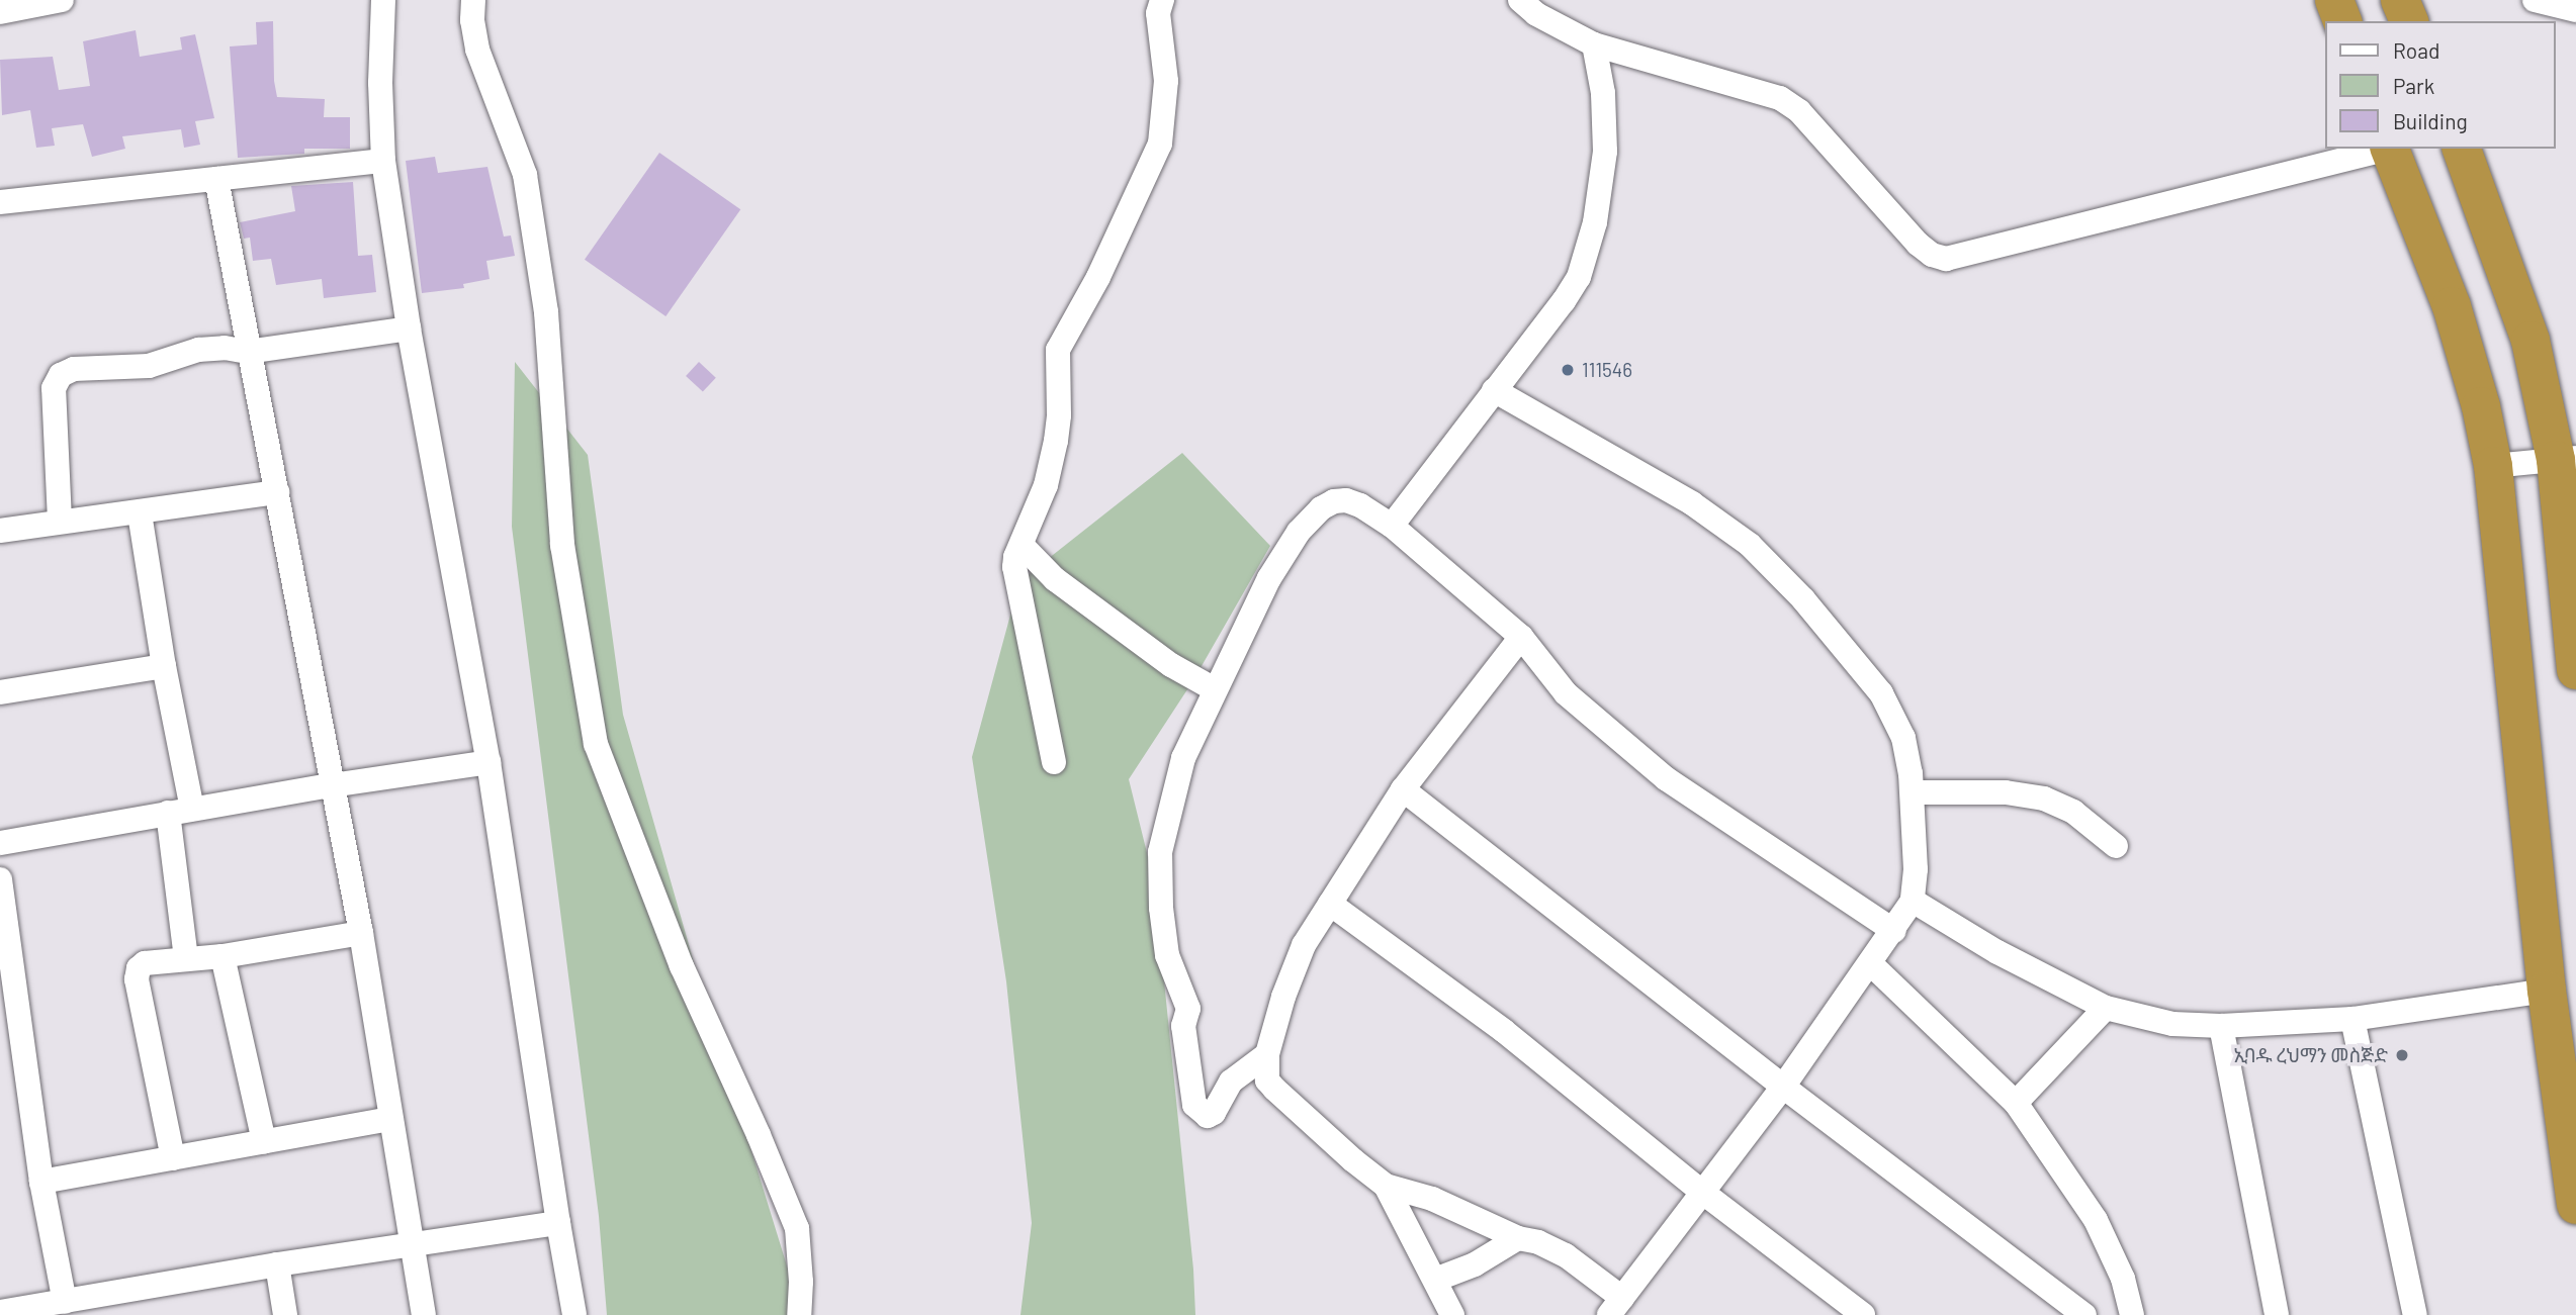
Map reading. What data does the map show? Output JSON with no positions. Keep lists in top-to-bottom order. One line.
{"places":["111546","ኢባዱ ረህማን መስጅድ"],"legend":["Road","Park","Building"]}
